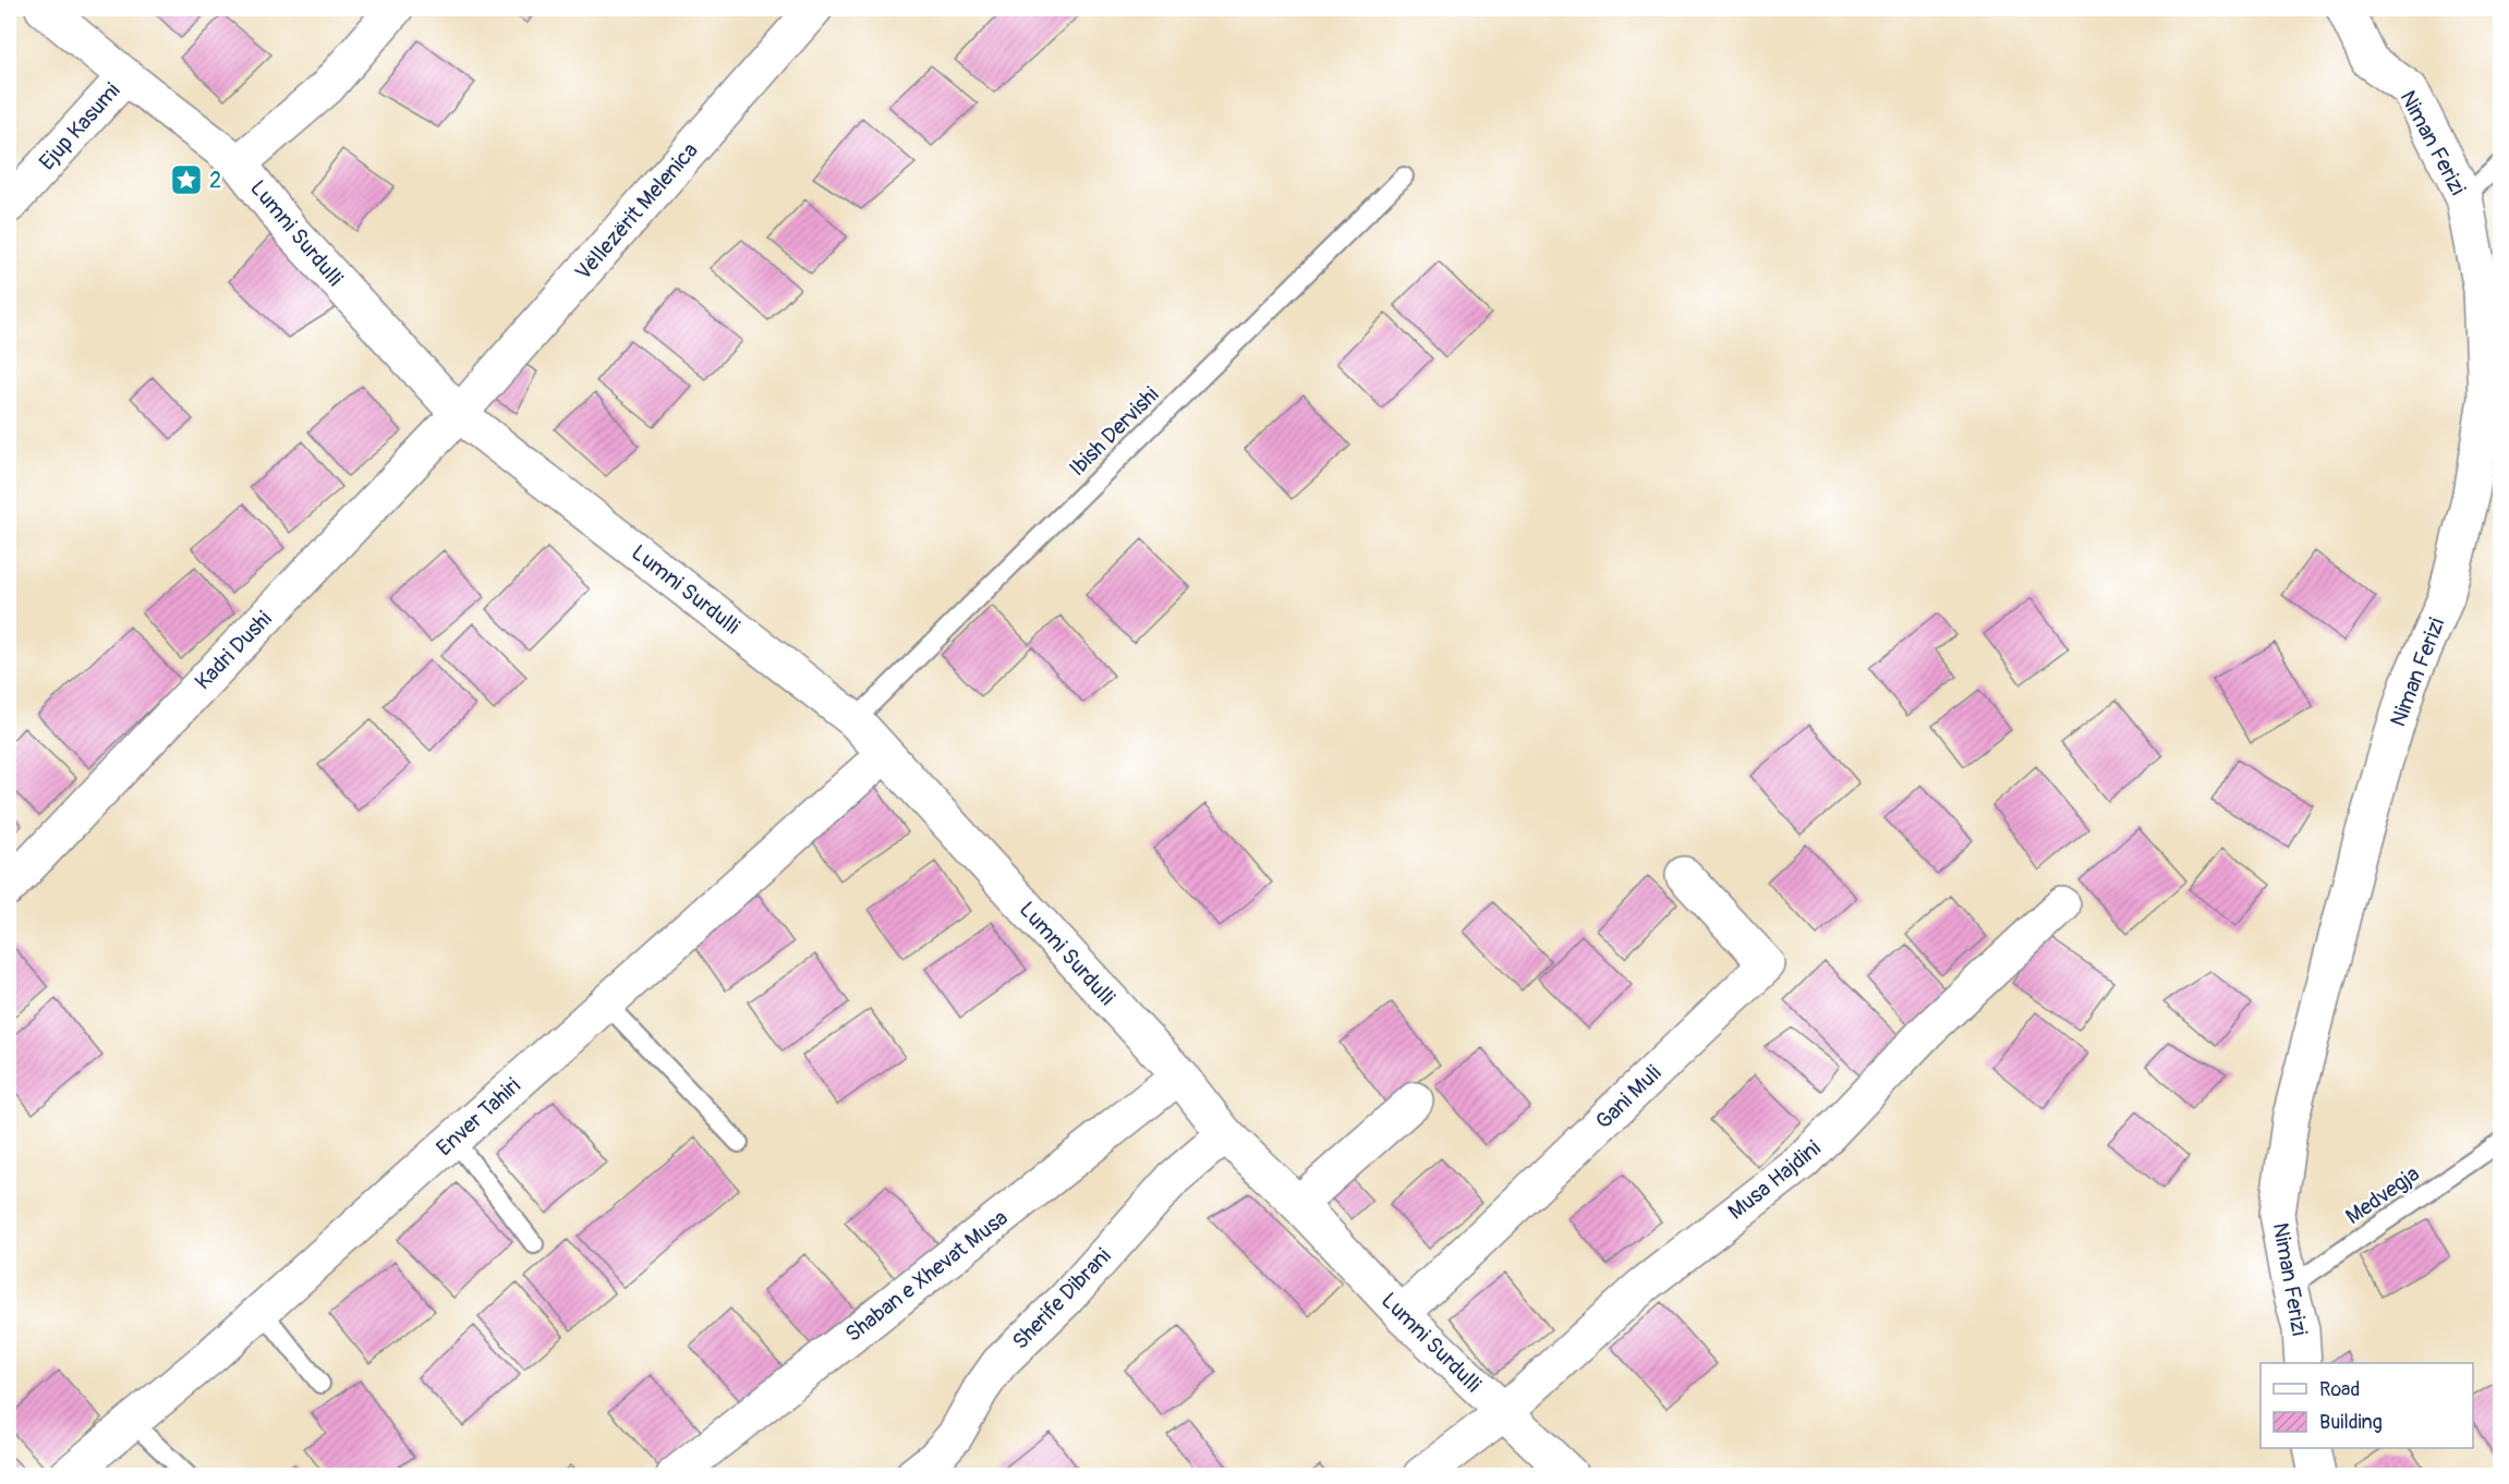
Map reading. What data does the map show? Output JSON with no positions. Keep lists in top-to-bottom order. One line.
{"streets":{"street":["Ejup Kasumi","Niman Ferizi","Vëllezërit Melenica","Lumni Surdulli","Kadri Dushi","Gani Muli","Enver Tahiri","Musa Hajdini","Shaban e Xhevat Musa","Sherife Dibrani"],"lane":["Ibish Dervishi","Medvegja"]},"crossings":[["Ejup Kasumi","Lumni Surdulli"],["Niman Ferizi","Medvegja"],["Vëllezërit Melenica","Lumni Surdulli"],["Vëllezërit Melenica","Kadri Dushi"],["Lumni Surdulli","Ibish Dervishi"],["Lumni Surdulli","Kadri Dushi"],["Lumni Surdulli","Gani Muli"],["Lumni Surdulli","Enver Tahiri"],["Lumni Surdulli","Musa Hajdini"],["Lumni Surdulli","Shaban e Xhevat Musa"],["Lumni Surdulli","Sherife Dibrani"]],"places":{"place":["2"]},"legend":["Road","Building"]}
